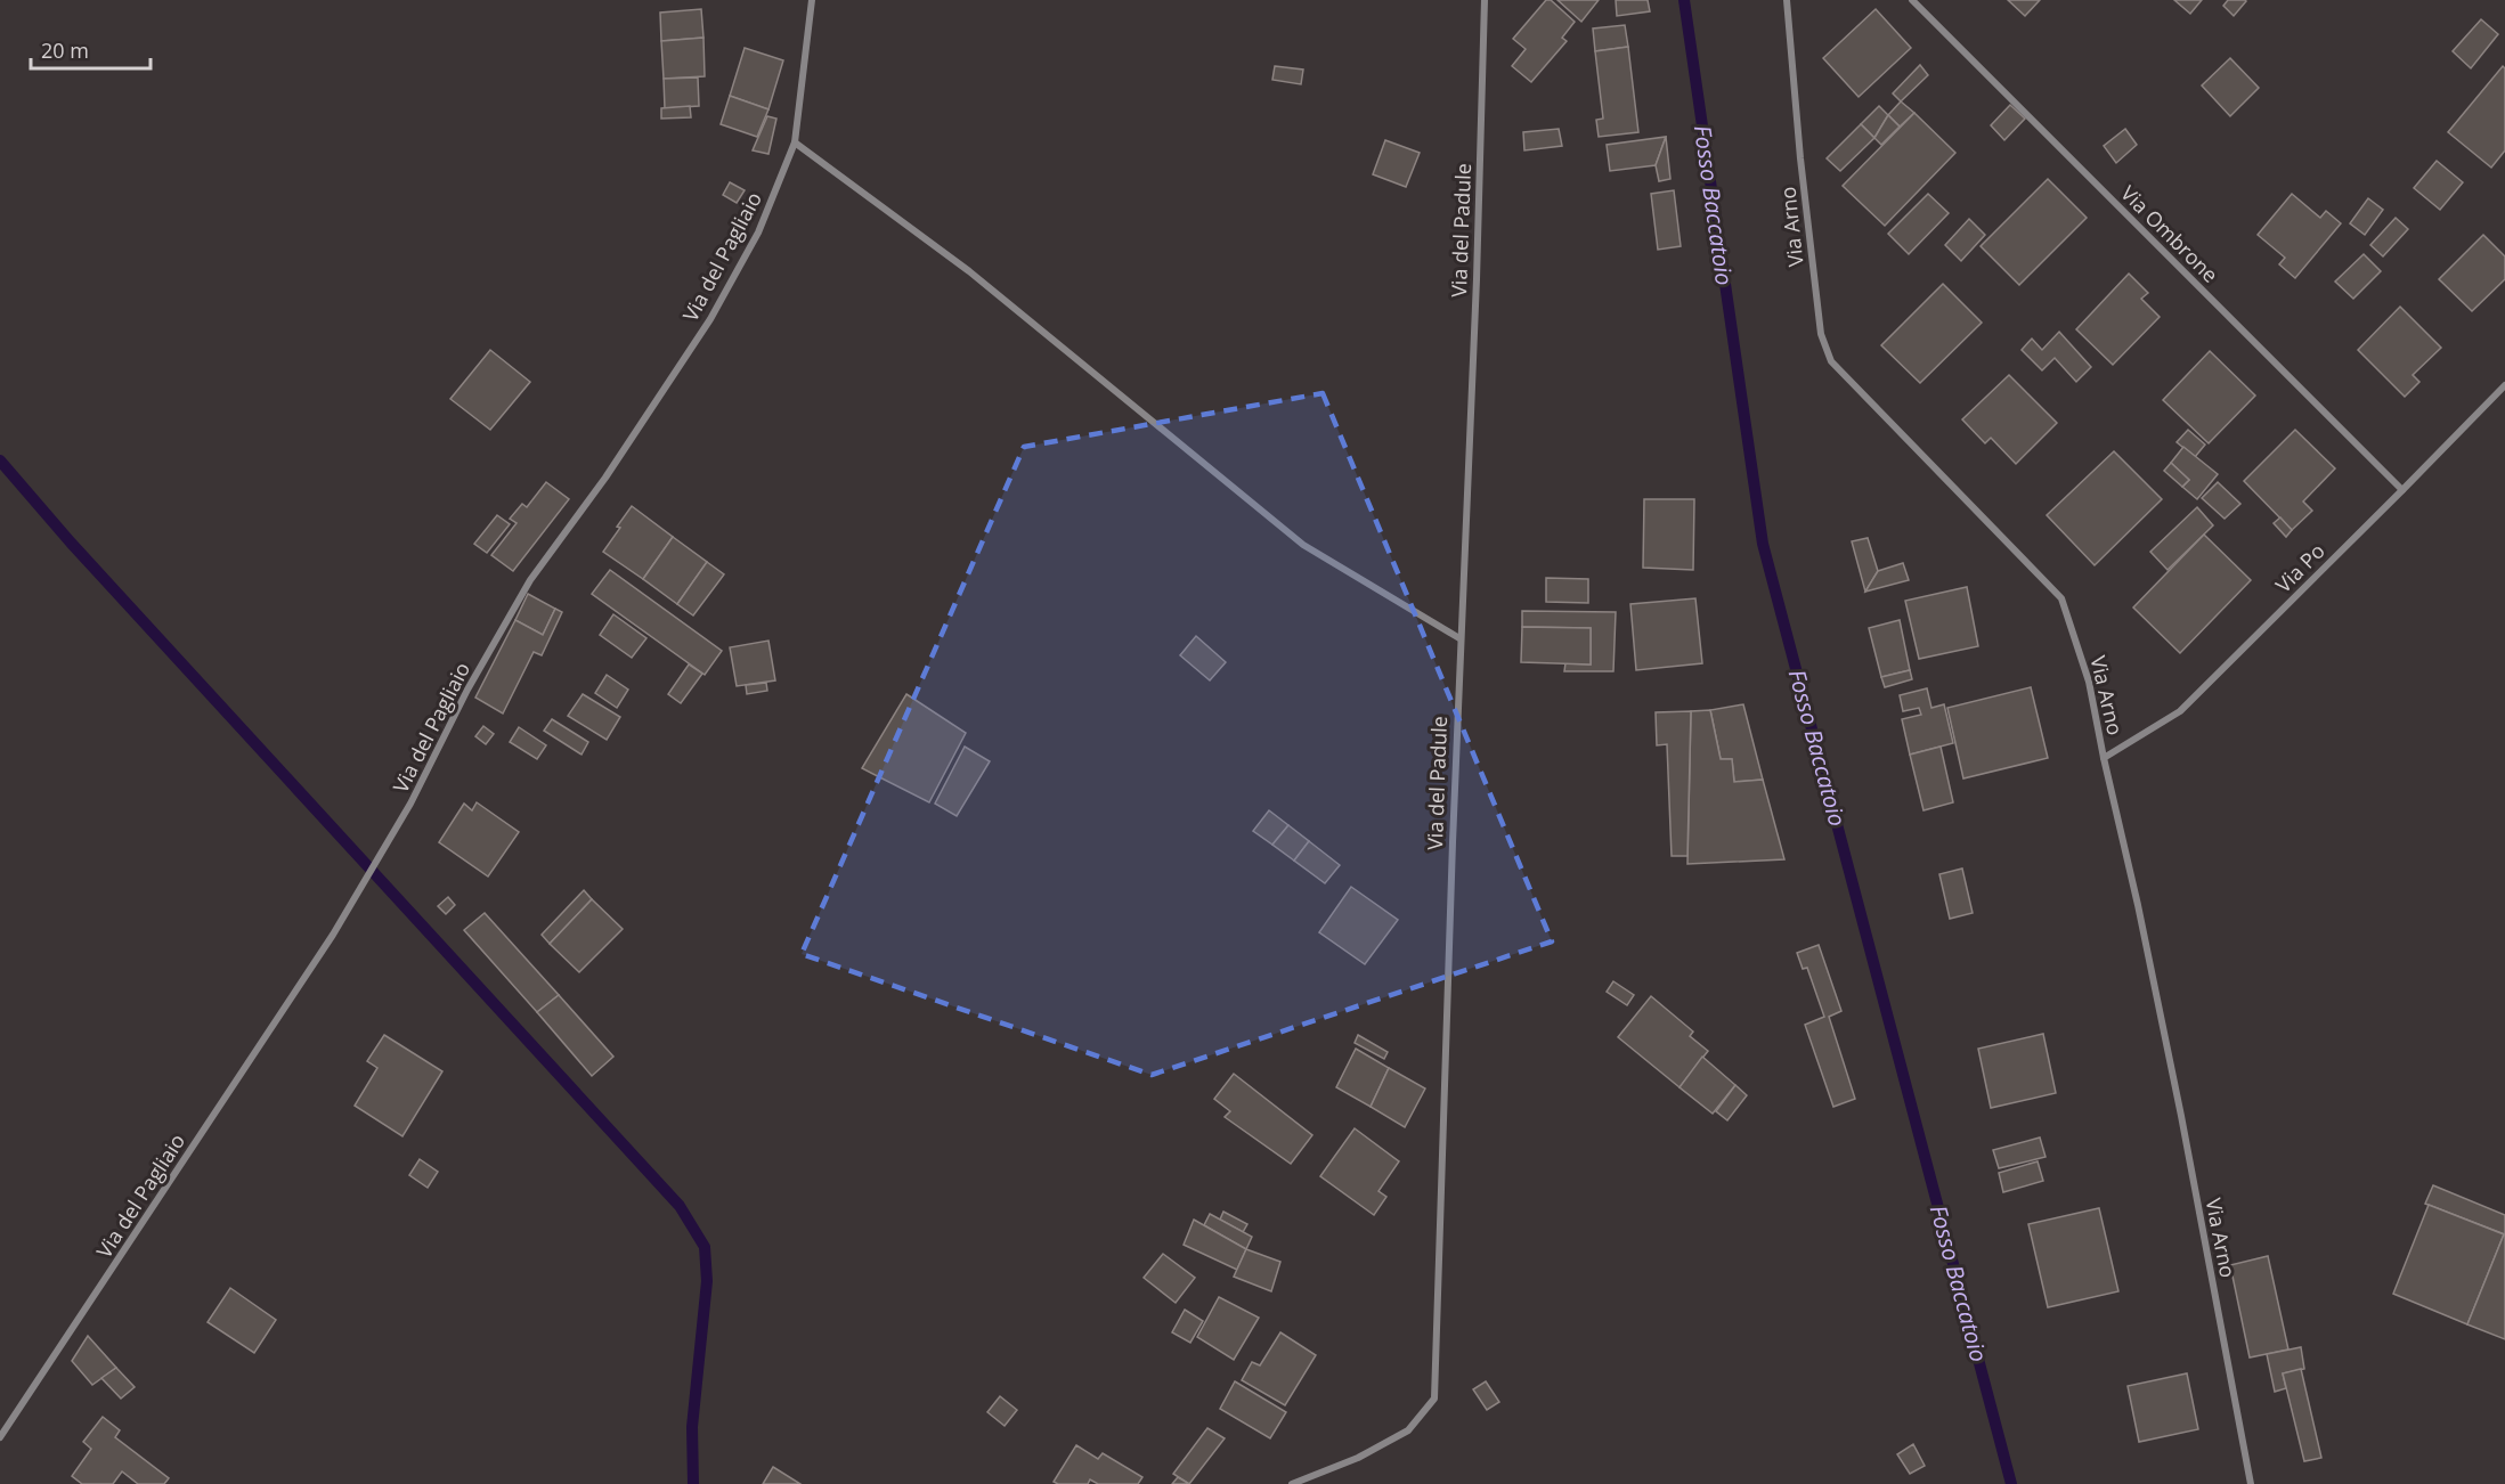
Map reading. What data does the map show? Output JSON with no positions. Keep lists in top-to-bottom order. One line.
{"streets":{"street":["Via Arno","Via del Padule","Via Ombrone","Via del Pagliaio","Via Po"]},"crossings":[["Via Arno","Via Po"],["Via Ombrone","Via Po"]],"water":["Fosso Baccatoio"],"scale_bar":"20 m"}
